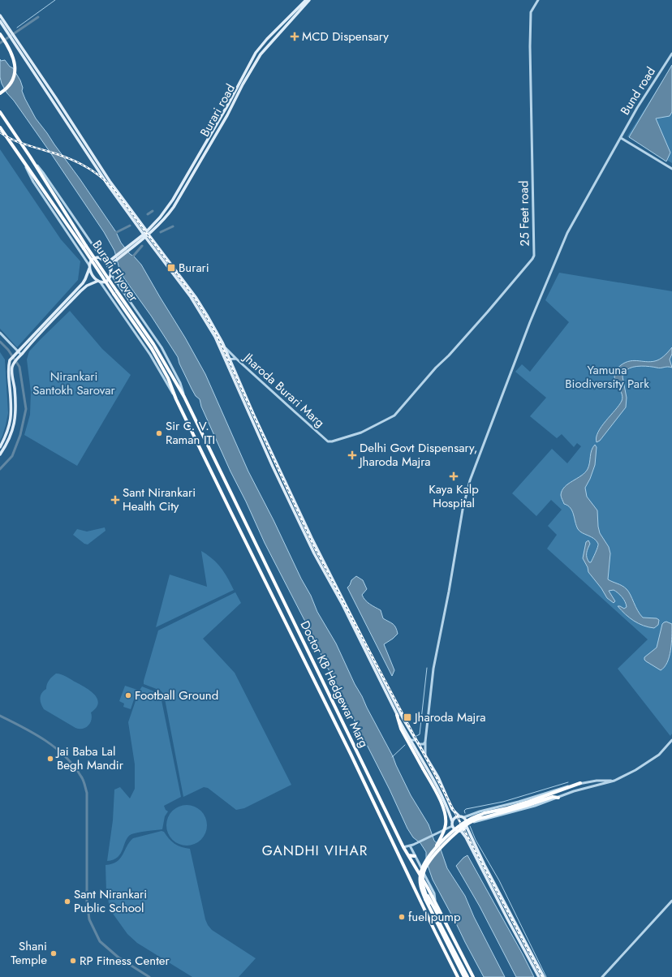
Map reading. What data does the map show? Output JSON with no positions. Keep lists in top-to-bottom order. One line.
{"streets":{"highway":["Burari Flyover","Doctor KB Hedgewar Marg"],"main road":["Burari road"],"street":["Bund road","25 Feet road","Jharoda Burari Marg"]},"crossings":[["25 Feet road","Jharoda Burari Marg"],["Burari Flyover","Doctor KB Hedgewar Marg"]],"districts":["GANDHI VIHAR"],"parks":["Yamuna Biodiversity Park","Nirankari Santokh Sarovar"],"places":{"health":["MCD Dispensary","Delhi Govt Dispensary, Jharoda Majra","Kaya Kalp Hospital","Sant Nirankari Health City"],"transit":["Burari","Jharoda Majra"],"other":["Sir C. V. Raman ITI","Football Ground","Jai Baba Lal Begh Mandir","Sant Nirankari Public School","fuel pump","Shani Temple","RP Fitness Center"]}}
